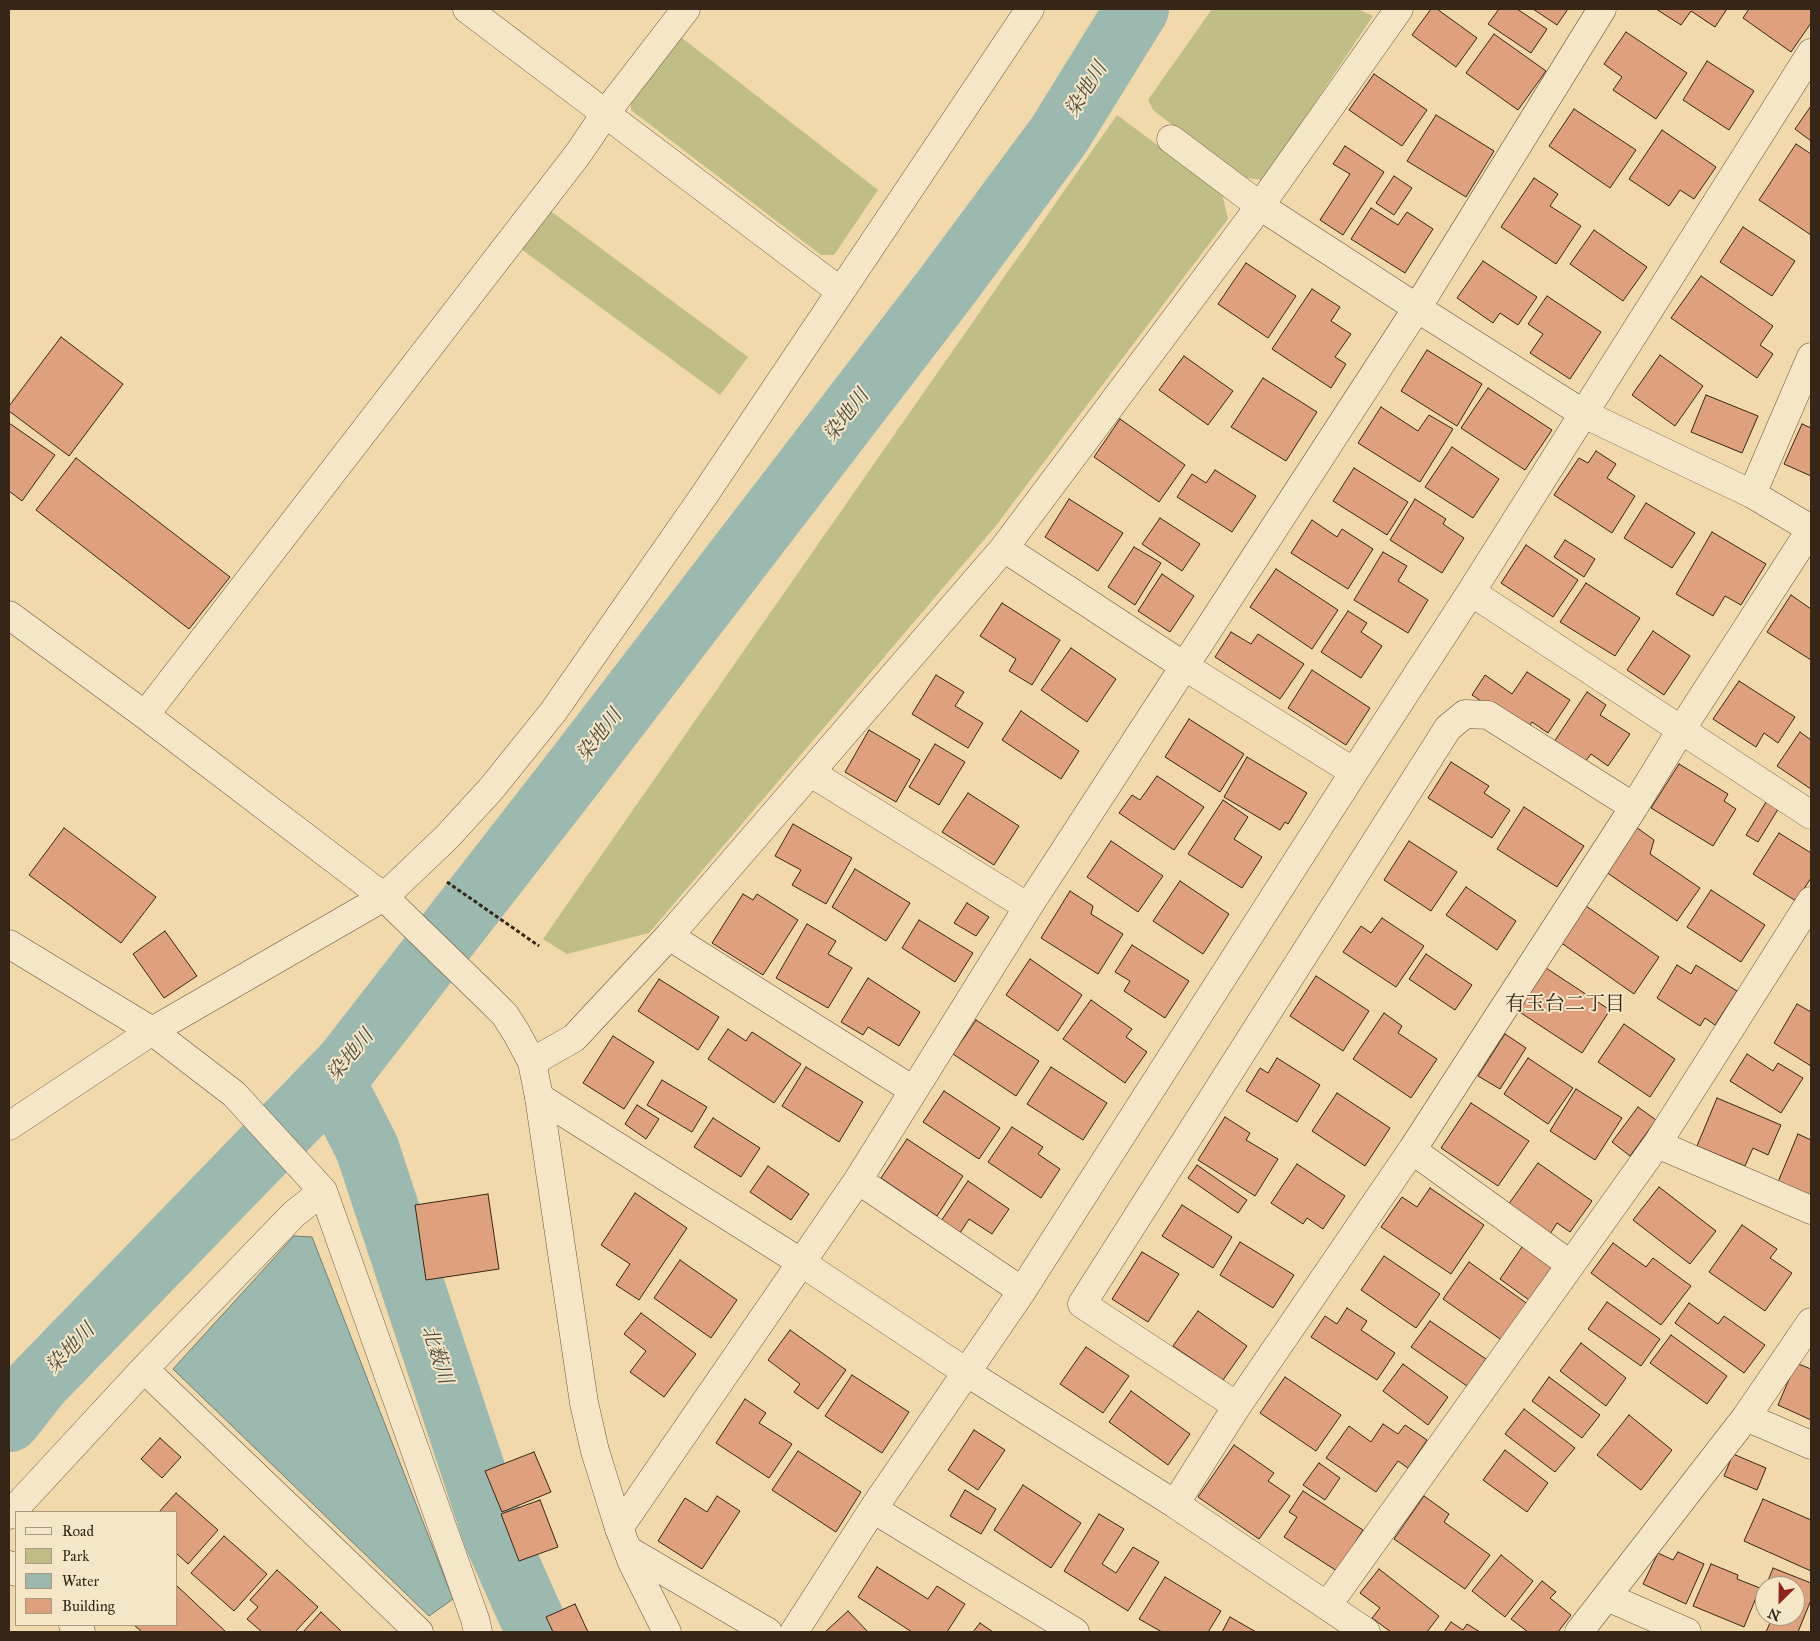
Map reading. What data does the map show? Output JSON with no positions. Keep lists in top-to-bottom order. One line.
{"districts":["有玉台二丁目"],"water":["染地川","北薮川"],"legend":["Road","Park","Water","Building"],"north":"bottom left"}
